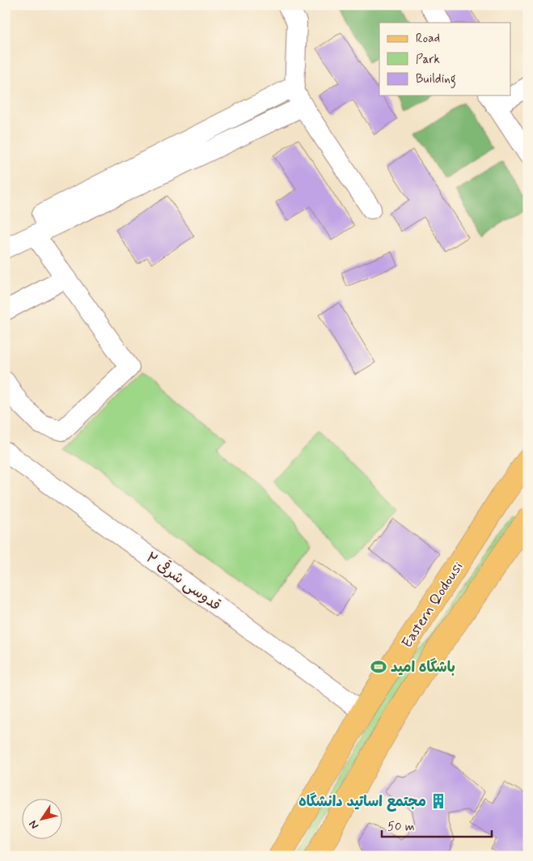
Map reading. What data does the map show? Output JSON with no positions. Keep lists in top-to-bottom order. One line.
{"streets":{"main road":["Eastern Qodousi"],"street":["قدوسی شرقی ۲"]},"crossings":[["قدوسی شرقی ۲","Eastern Qodousi"]],"places":{"sports":["باشگاه امید"],"building":["مجتمع اساتید دانشگاه"]},"legend":["Road","Park","Building"],"scale_bar":"50 m","north":"bottom left"}
